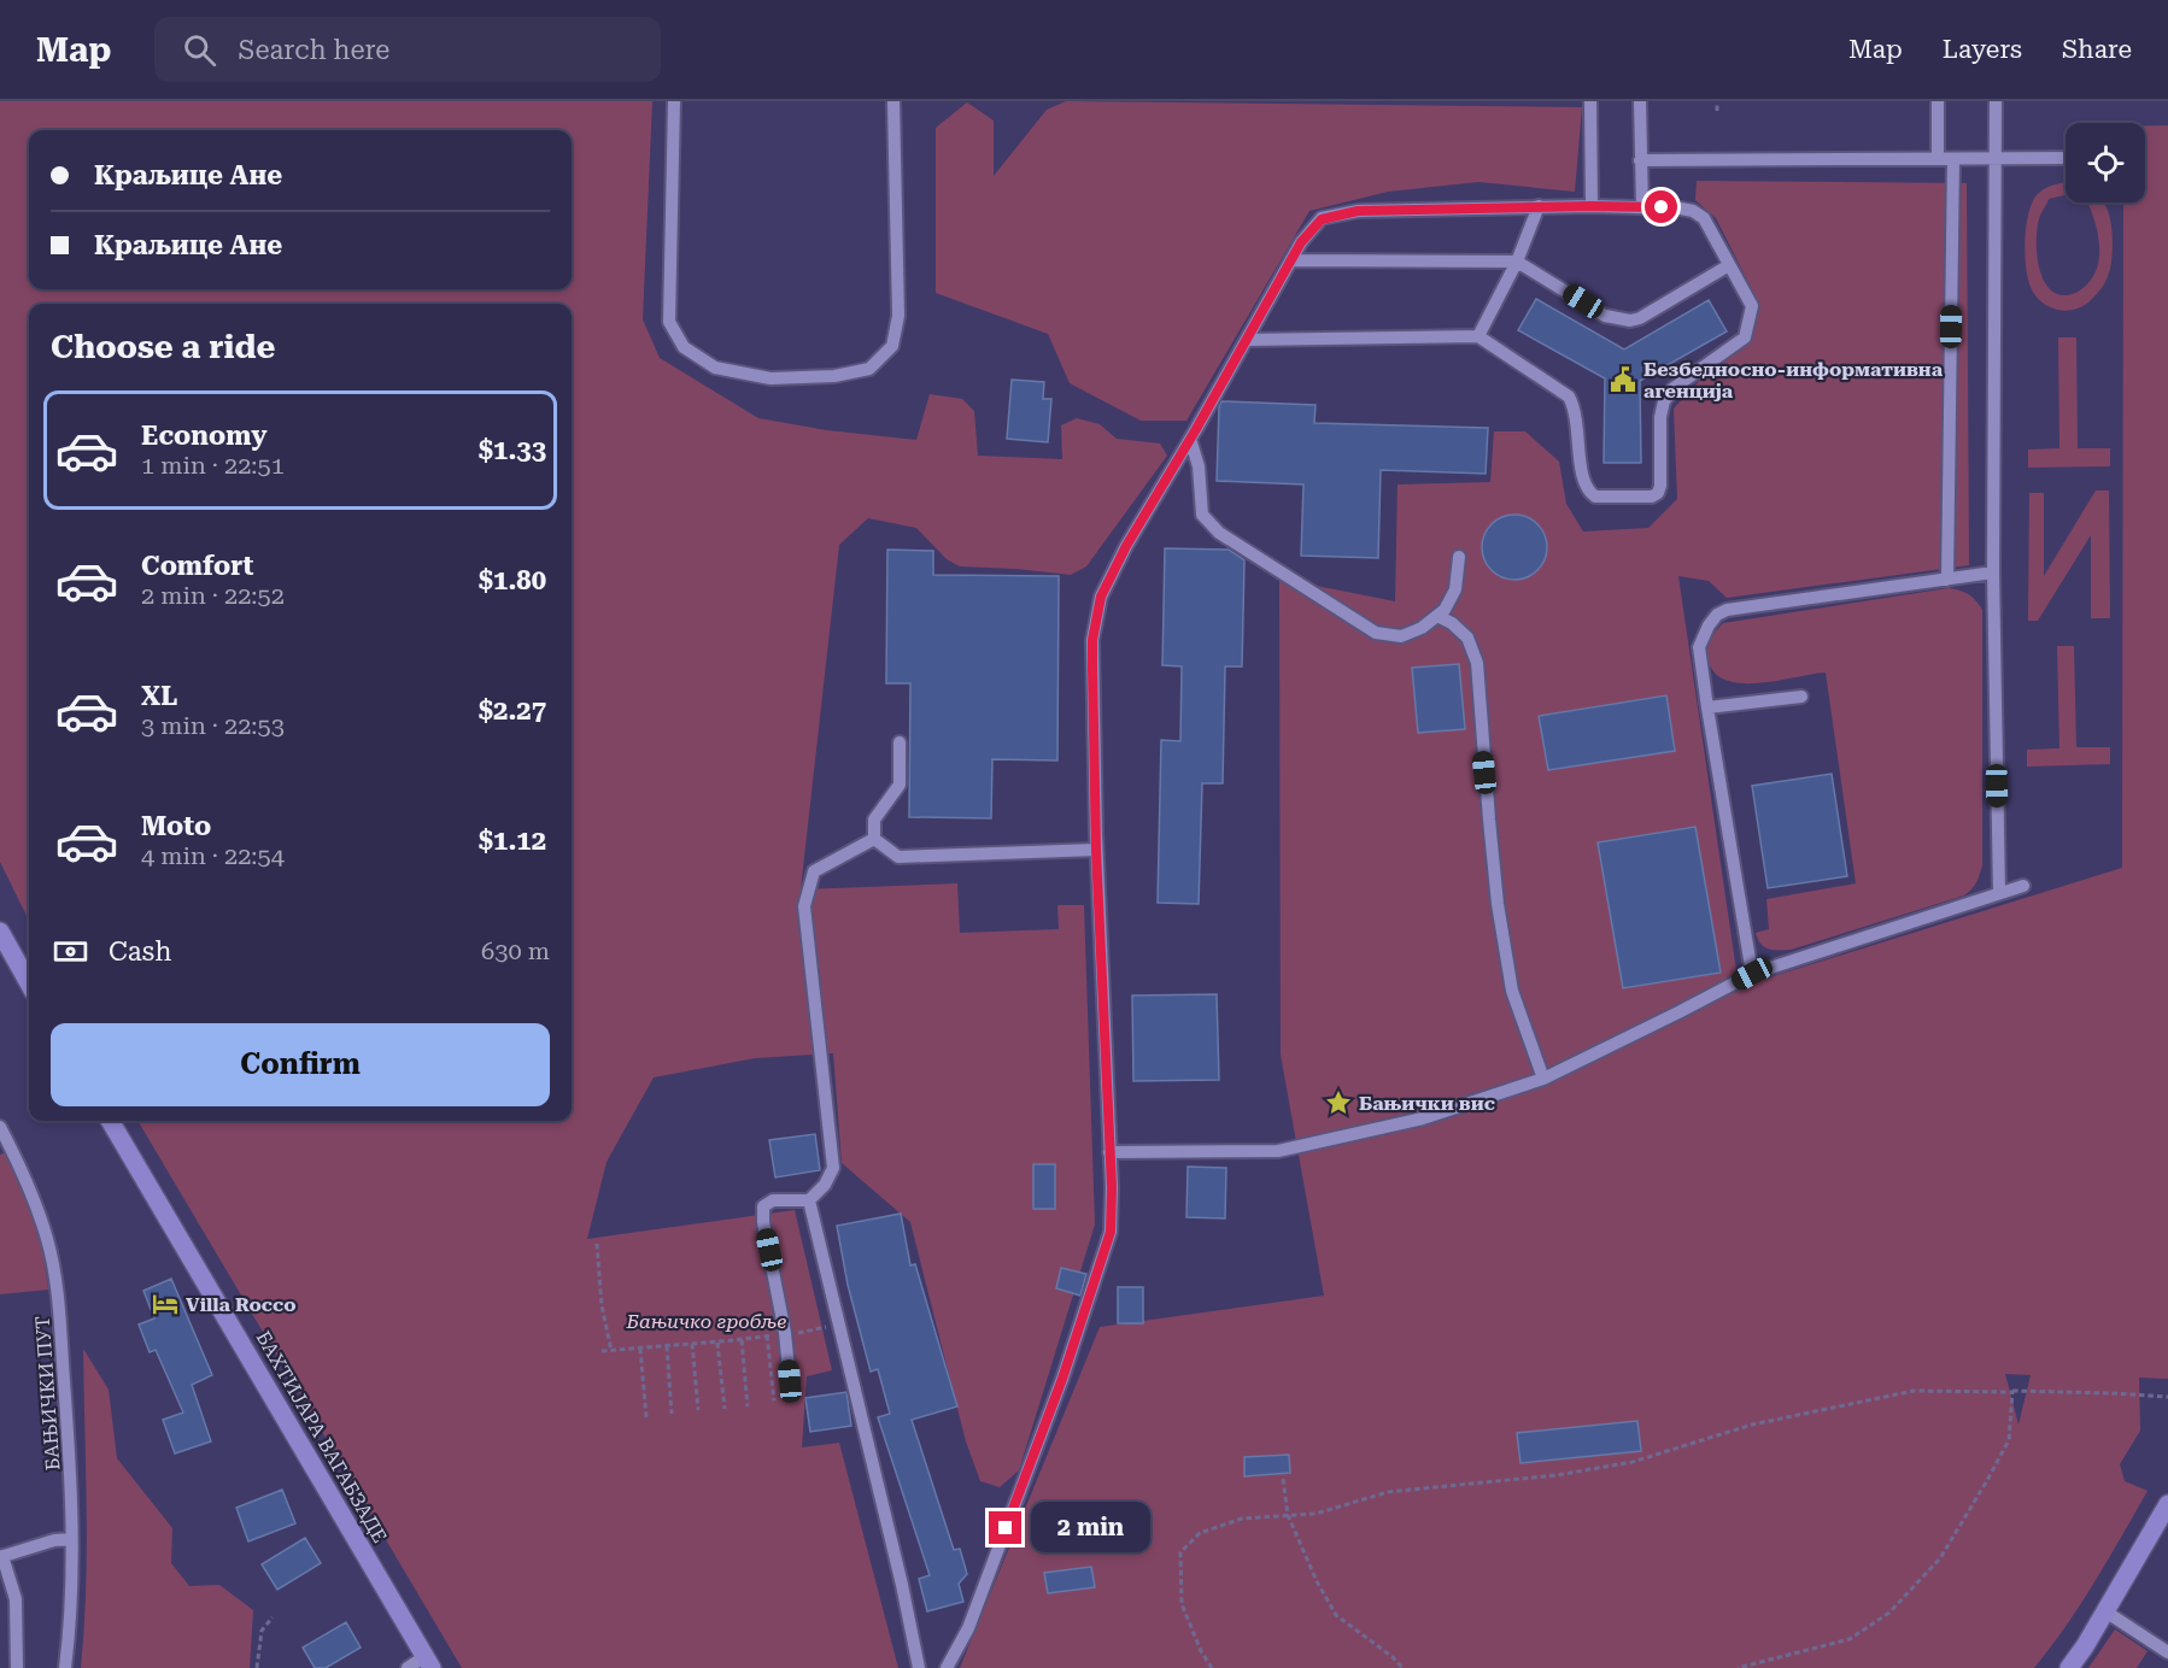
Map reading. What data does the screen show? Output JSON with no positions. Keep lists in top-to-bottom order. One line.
{"streets":{"main road":["БАХТИЈАРА ВАГАБЗАДЕ"],"street":["БАЊИЧКИ ПУТ"]},"parks":["Бањичко гробље"],"places":{"public building":["Безбедносно-информативна агенција"],"place":["Бањички вис"],"hotel":["Villa Rocco"]},"page":{"header":"Map","search":"Search here","nav":["Map","Layers","Share"],"banner":["Краљице Ане","Краљице Ане"],"heading":"Choose a ride","list":[{"name":"Economy","note":"1 min · 22:51","value":"$1.33"},{"name":"Comfort","note":"2 min · 22:52","value":"$1.80"},{"name":"XL","note":"3 min · 22:53","value":"$2.27"},{"name":"Moto","note":"4 min · 22:54","value":"$1.12"}],"pay":["Cash","630 m"],"buttons":"Confirm","bubble":"2 min"}}
